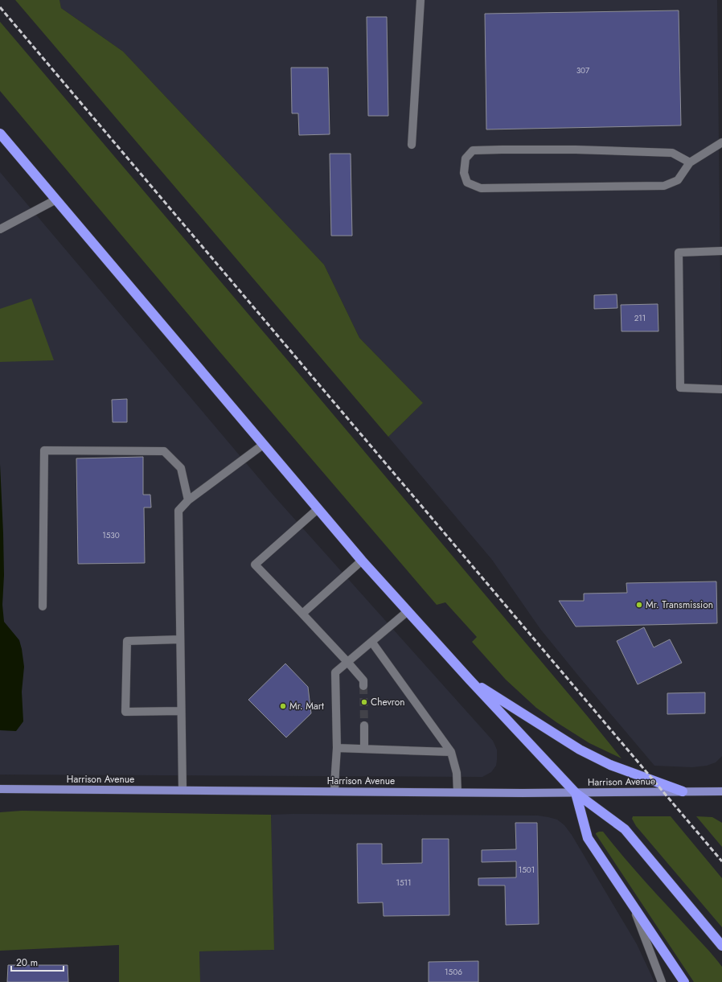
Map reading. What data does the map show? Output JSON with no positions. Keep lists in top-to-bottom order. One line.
{"streets":{"main road":["Harrison Avenue"]},"places":["Mr. Transmission","Chevron","Mr. Mart"],"house_numbers":["307","211","1530","1501","1511","1506"],"scale_bar":"20 m"}
